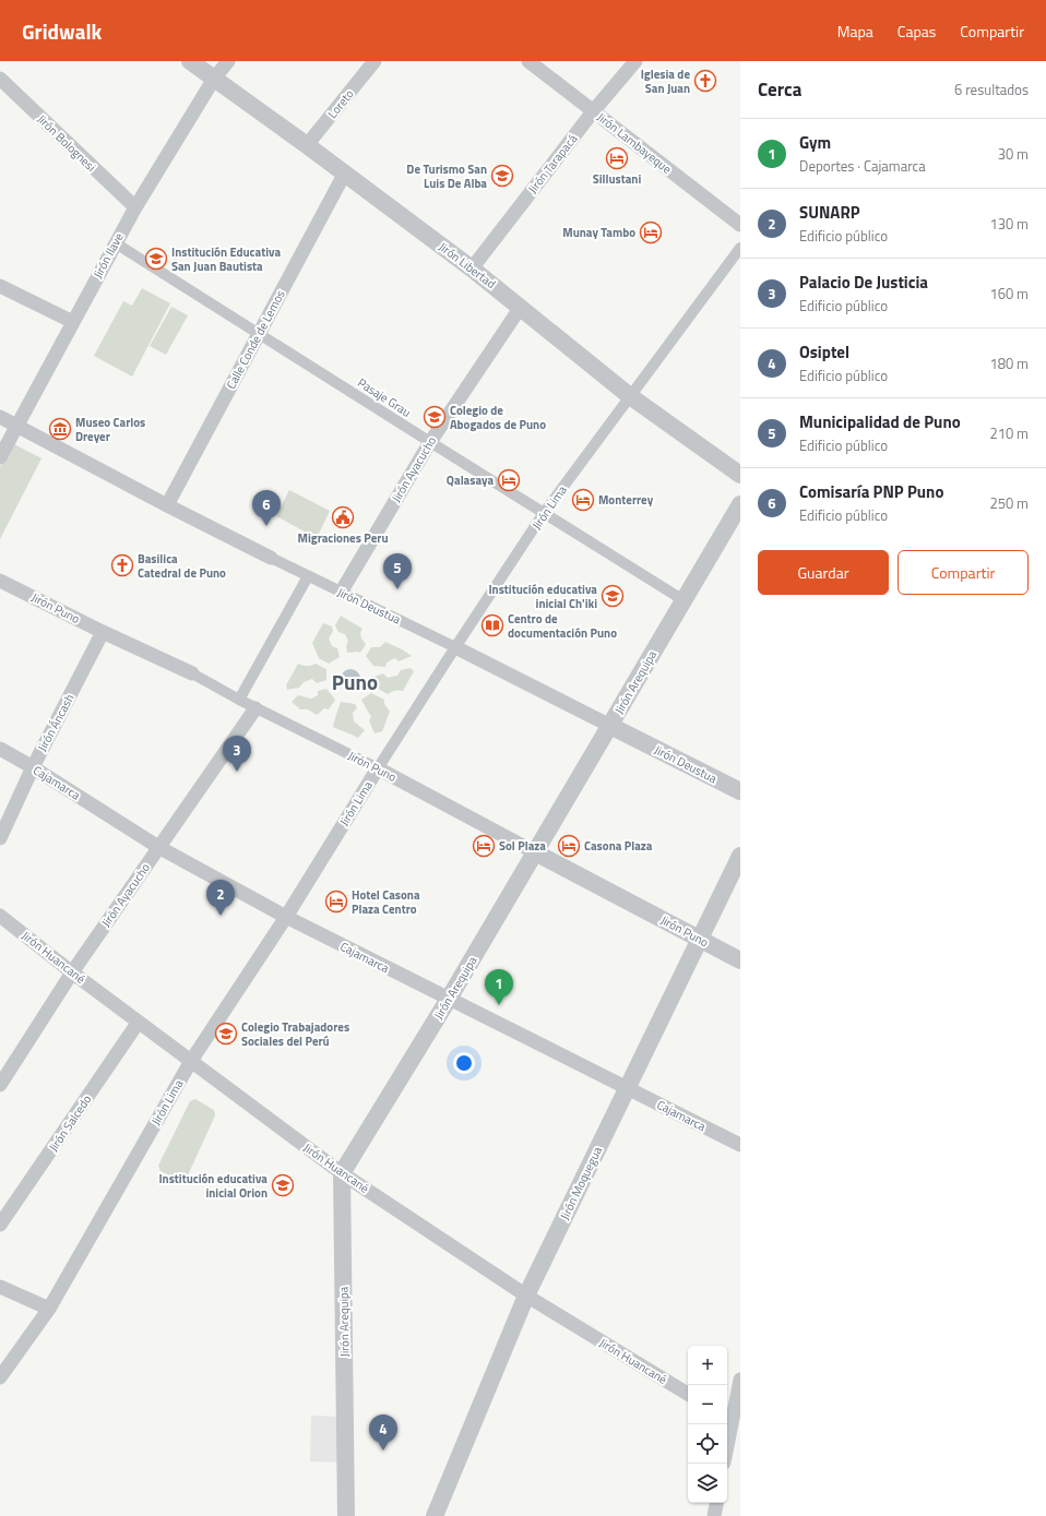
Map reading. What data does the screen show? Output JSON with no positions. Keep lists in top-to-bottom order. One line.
{"streets":{"street":["Loreto","Jirón Bolognesi","Jirón Lambayeque","Jirón Tarapacá","Jirón Ilave","Jirón Libertad","Calle Conde de Lemos","Pasaje Grau","Jirón Ayacucho","Jirón Lima","Jirón Deustua","Jirón Puno","Jirón Arequipa","Jirón Áncash","Cajamarca","Jirón Huancané","Jirón Salcedo","Jirón Moquegua"]},"crossings":[["Loreto","Jirón Libertad"],["Jirón Bolognesi","Jirón Ilave"],["Jirón Lambayeque","Jirón Tarapacá"],["Jirón Tarapacá","Jirón Libertad"],["Jirón Ilave","Jirón Libertad"],["Jirón Ilave","Pasaje Grau"],["Jirón Ilave","Jirón Deustua"],["Jirón Libertad","Calle Conde de Lemos"],["Jirón Libertad","Jirón Ayacucho"],["Jirón Libertad","Jirón Lima"],["Calle Conde de Lemos","Pasaje Grau"],["Calle Conde de Lemos","Jirón Deustua"],["Pasaje Grau","Jirón Ayacucho"],["Pasaje Grau","Jirón Lima"],["Pasaje Grau","Jirón Arequipa"],["Jirón Ayacucho","Jirón Deustua"],["Jirón Ayacucho","Jirón Puno"],["Jirón Ayacucho","Cajamarca"],["Jirón Ayacucho","Jirón Huancané"],["Jirón Lima","Jirón Deustua"],["Jirón Lima","Jirón Puno"],["Jirón Lima","Cajamarca"],["Jirón Lima","Jirón Huancané"],["Jirón Deustua","Jirón Arequipa"],["Jirón Puno","Jirón Arequipa"],["Jirón Puno","Jirón Áncash"],["Jirón Puno","Jirón Moquegua"],["Jirón Arequipa","Cajamarca"],["Jirón Arequipa","Jirón Huancané"],["Jirón Áncash","Cajamarca"],["Cajamarca","Jirón Moquegua"],["Jirón Huancané","Jirón Salcedo"],["Jirón Huancané","Jirón Moquegua"]],"districts":["Puno"],"places":{"church":["Iglesia de San Juan","Basilica Catedral de Puno"],"hotel":["Sillustani","Munay Tambo","Qalasaya","Monterrey","Sol Plaza","Casona Plaza","Hotel Casona Plaza Centro"],"school or university":["De Turismo San Luis De Alba","Institución Educativa San Juan Bautista","Colegio de Abogados de Puno","Institución educativa inicial Ch'iki","Colegio Trabajadores Sociales del Perú","Institución educativa inicial Orion"],"museum":["Museo Carlos Dreyer"],"public building":["Migraciones Peru"],"library":["Centro de documentación Puno"]},"page":{"header":"Gridwalk","nav":["Mapa","Capas","Compartir"],"heading":["Cerca","6 resultados"],"list":[{"mark":"1","name":"Gym","note":"Deportes · Cajamarca","value":"30 m"},{"mark":"2","name":"SUNARP","note":"Edificio público","value":"130 m"},{"mark":"3","name":"Palacio De Justicia","note":"Edificio público","value":"160 m"},{"mark":"4","name":"Osiptel","note":"Edificio público","value":"180 m"},{"mark":"5","name":"Municipalidad de Puno","note":"Edificio público","value":"210 m"},{"mark":"6","name":"Comisaría PNP Puno","note":"Edificio público","value":"250 m"}],"pins":["6","5","3","2","1","4"],"buttons":["Guardar","Compartir"],"map_buttons":["+","−"]}}
